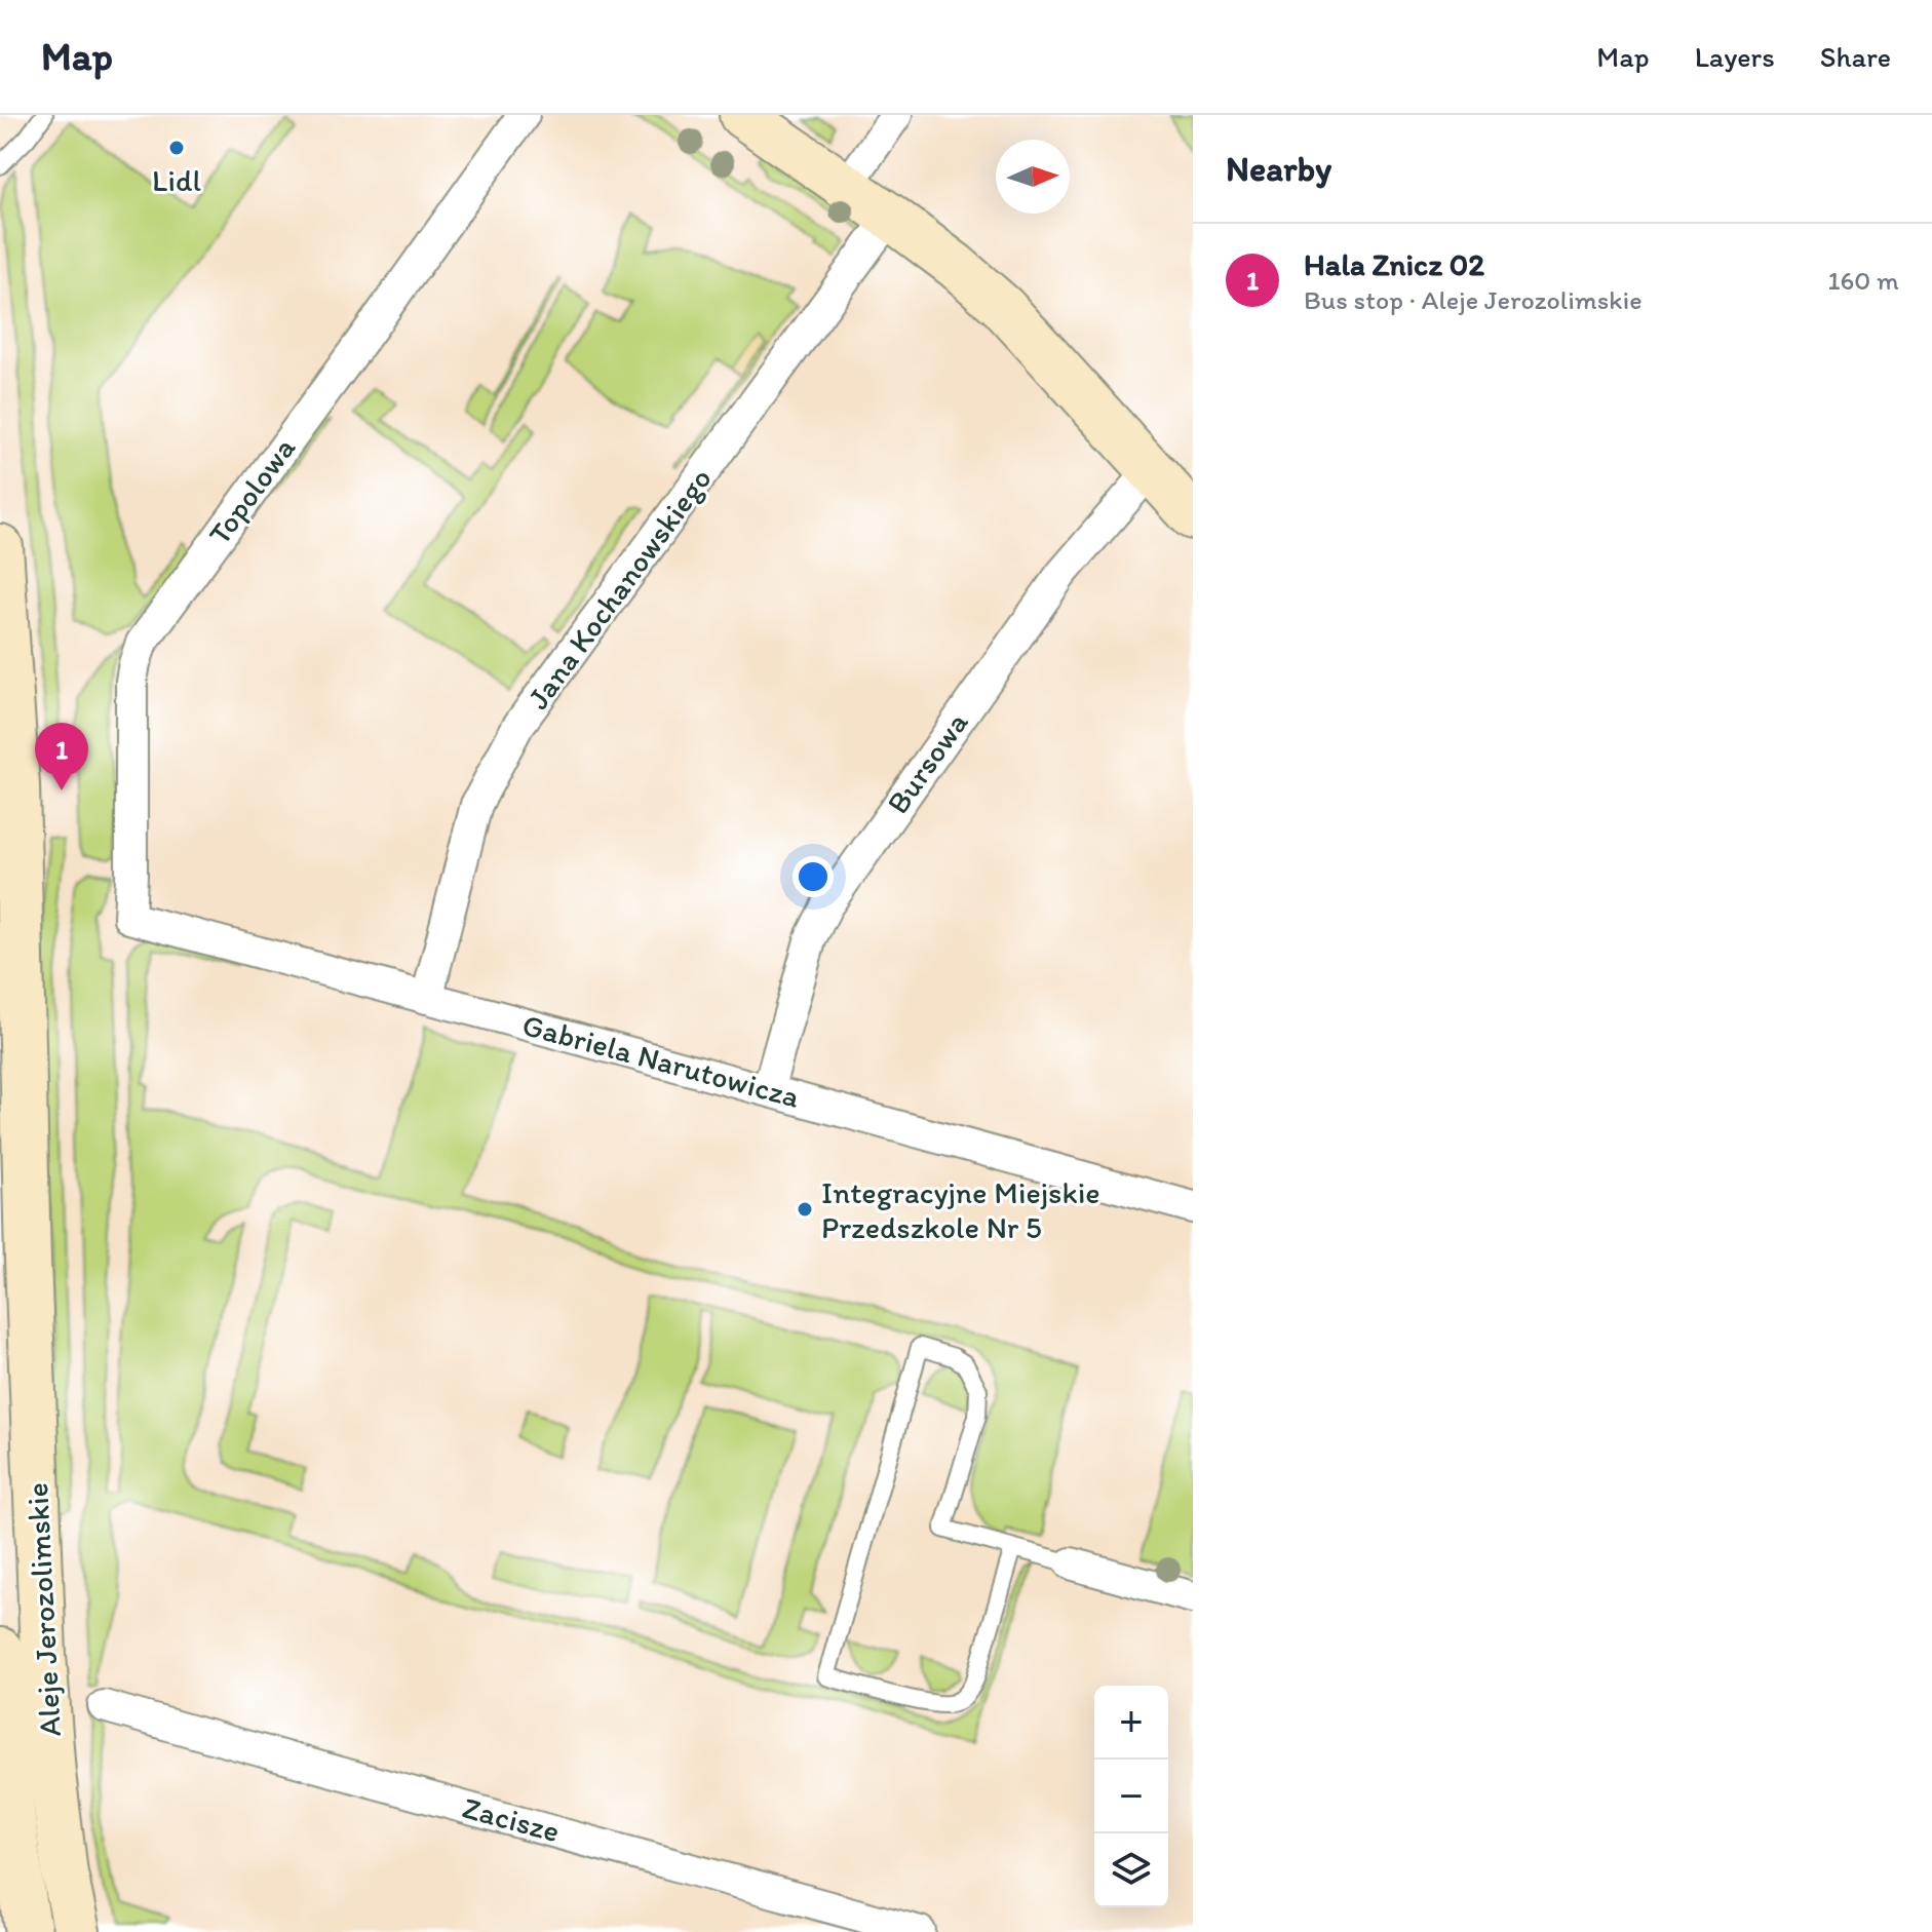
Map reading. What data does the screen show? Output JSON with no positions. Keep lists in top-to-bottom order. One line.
{"streets":{"main road":["Aleje Jerozolimskie"],"street":["Topolowa","Jana Kochanowskiego","Bursowa","Gabriela Narutowicza","Zacisze"]},"crossings":[["Topolowa","Gabriela Narutowicza"],["Jana Kochanowskiego","Gabriela Narutowicza"],["Bursowa","Gabriela Narutowicza"]],"places":["Lidl","Integracyjne Miejskie Przedszkole Nr 5"],"north":"right","page":{"header":"Map","nav":["Map","Layers","Share"],"heading":"Nearby","list":[{"mark":"1","name":"Hala Znicz 02","note":"Bus stop · Aleje Jerozolimskie","value":"160 m"}],"pins":"1","map_buttons":["+","−"]}}
